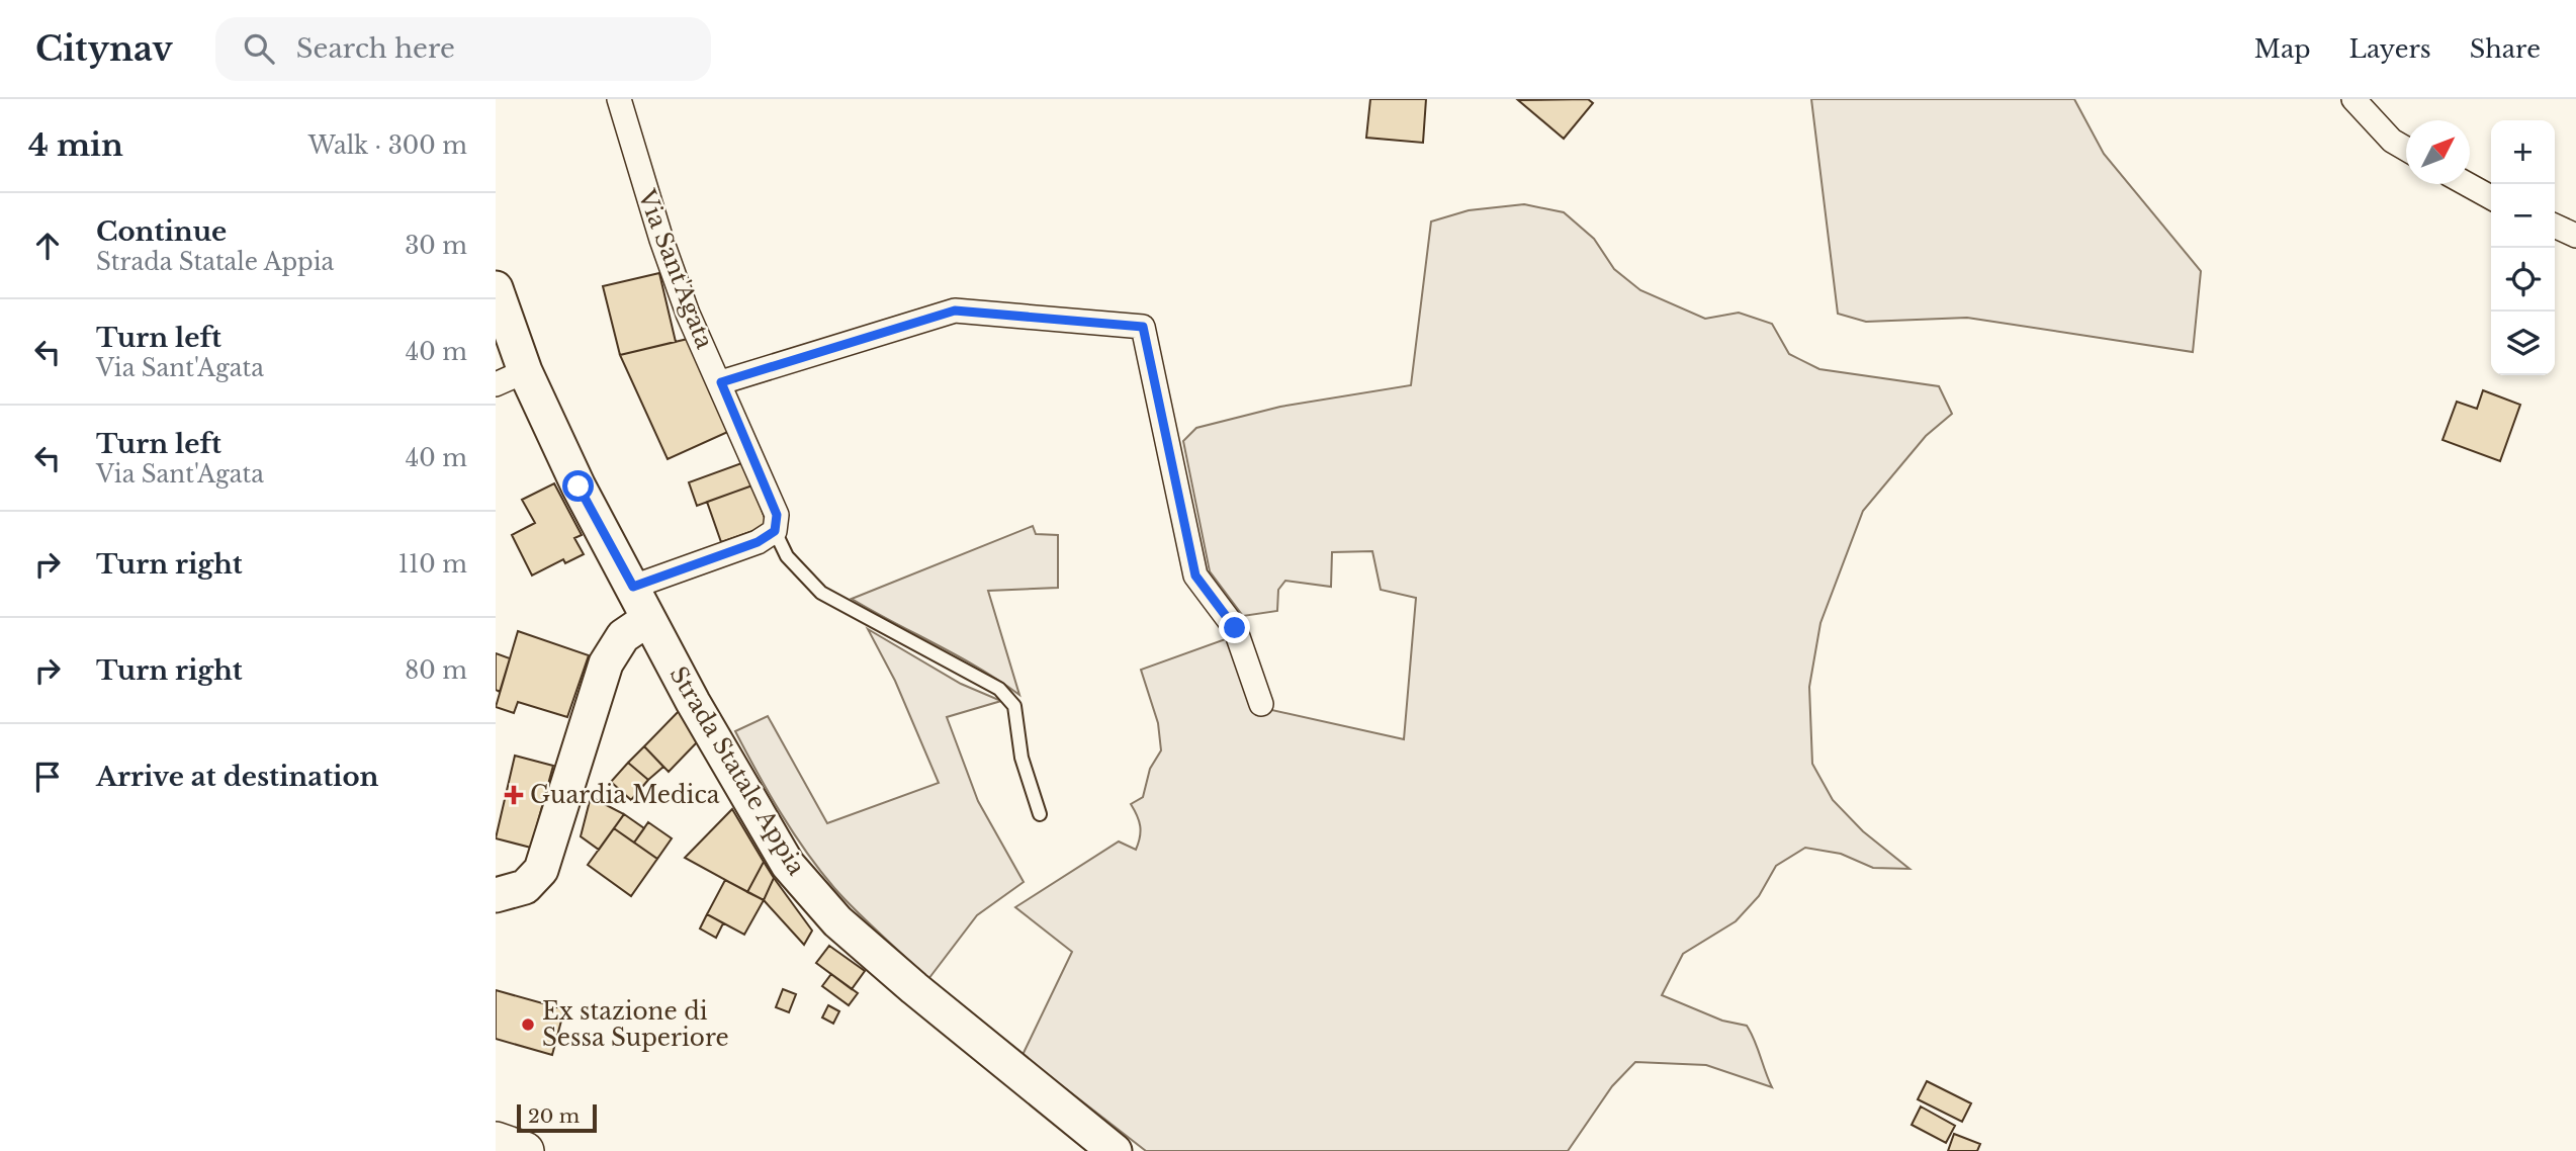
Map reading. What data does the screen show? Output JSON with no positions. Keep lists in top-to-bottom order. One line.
{"streets":{"street":["Via Sant'Agata","Strada Statale Appia"]},"places":{"health":["Guardia Medica"],"other":["Ex stazione di Sessa Superiore"]},"scale_bar":"20 m","north":"top right","page":{"header":"Citynav","search":"Search here","nav":["Map","Layers","Share"],"heading":["4 min","Walk · 300 m"],"map_buttons":["+","−"],"list":[["Continue","Strada Statale Appia","30 m"],["Turn left","Via Sant'Agata","40 m"],["Turn left","Via Sant'Agata","40 m"],["Turn right","110 m"],["Turn right","80 m"],"Arrive at destination"],"scale":"20 m"}}
